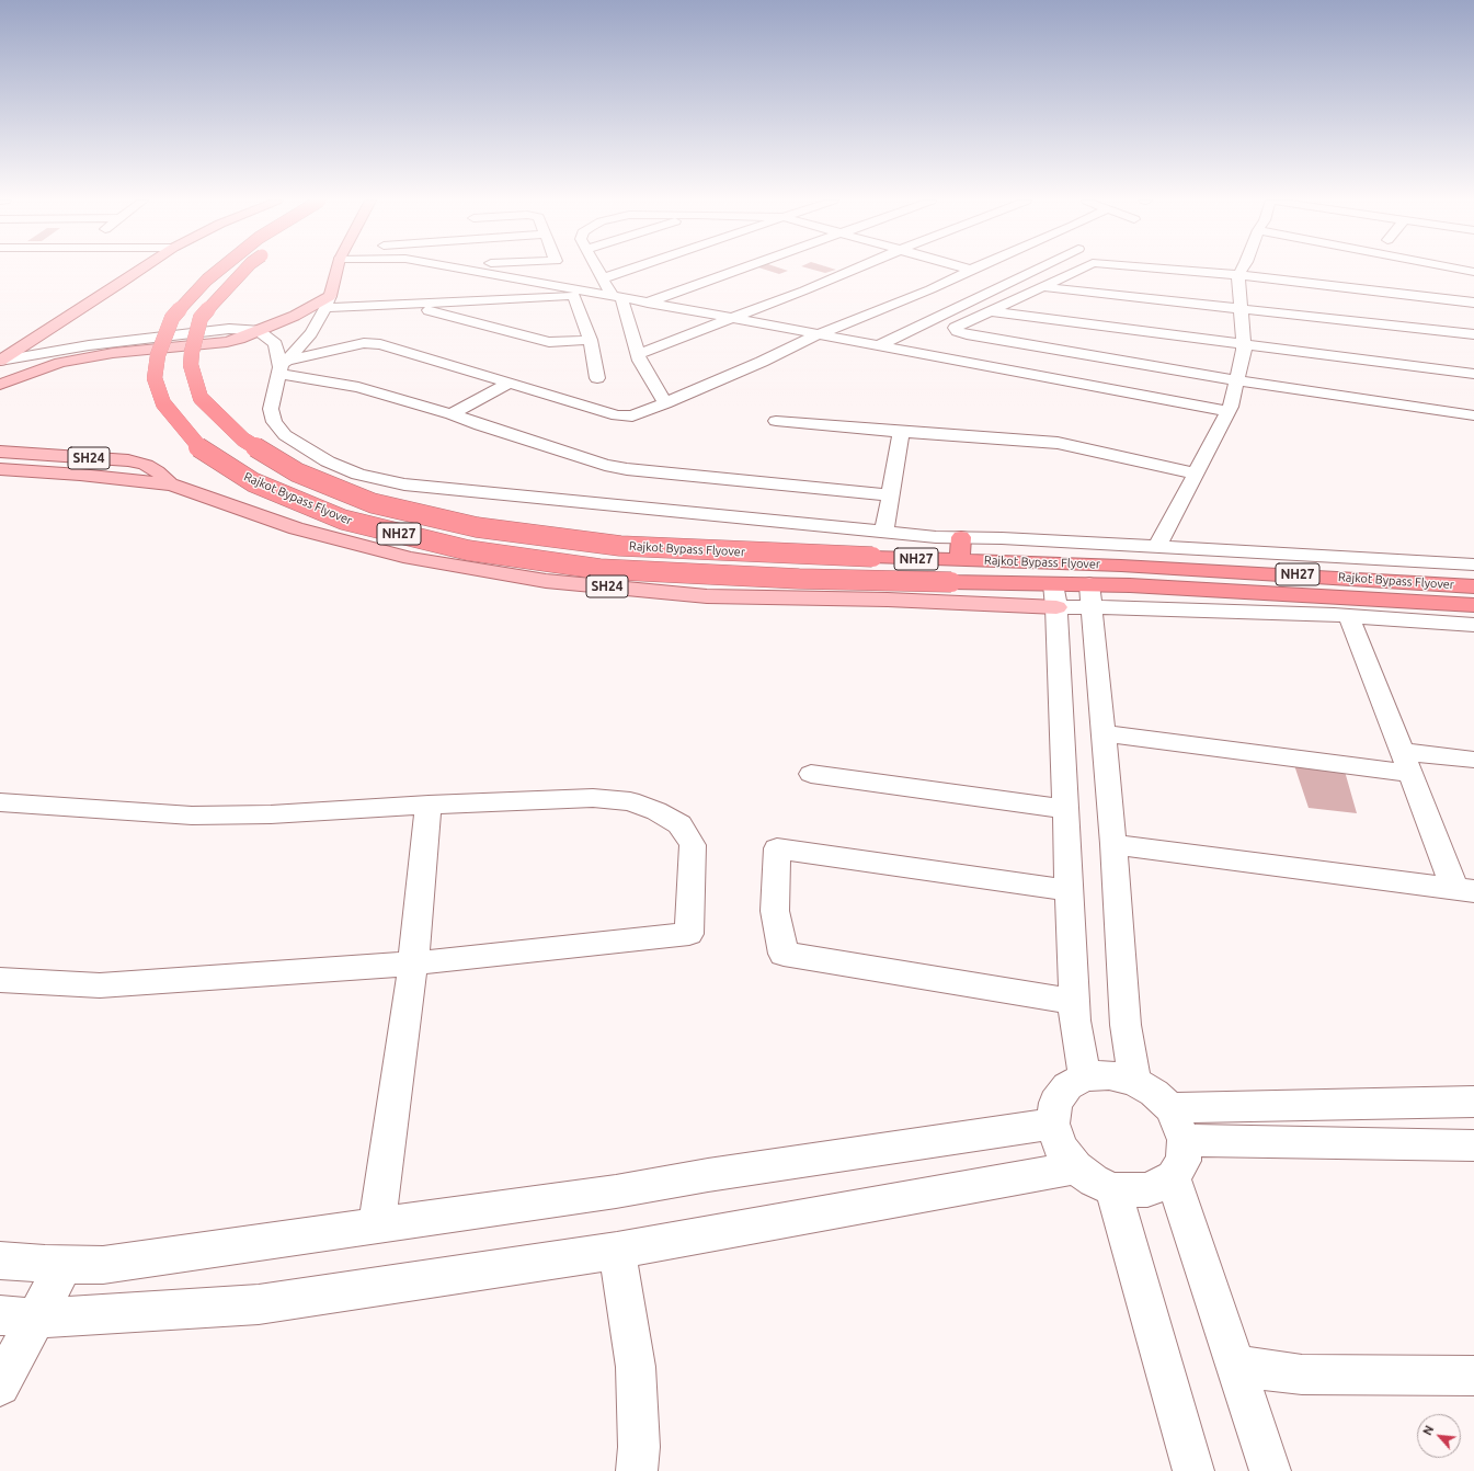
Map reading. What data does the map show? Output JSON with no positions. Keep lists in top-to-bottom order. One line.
{"streets":{"highway":["Rajkot Bypass Flyover","NH27"],"main road":["SH24"]},"crossings":[["SH24","Rajkot Bypass Flyover"]],"north":"top left"}
